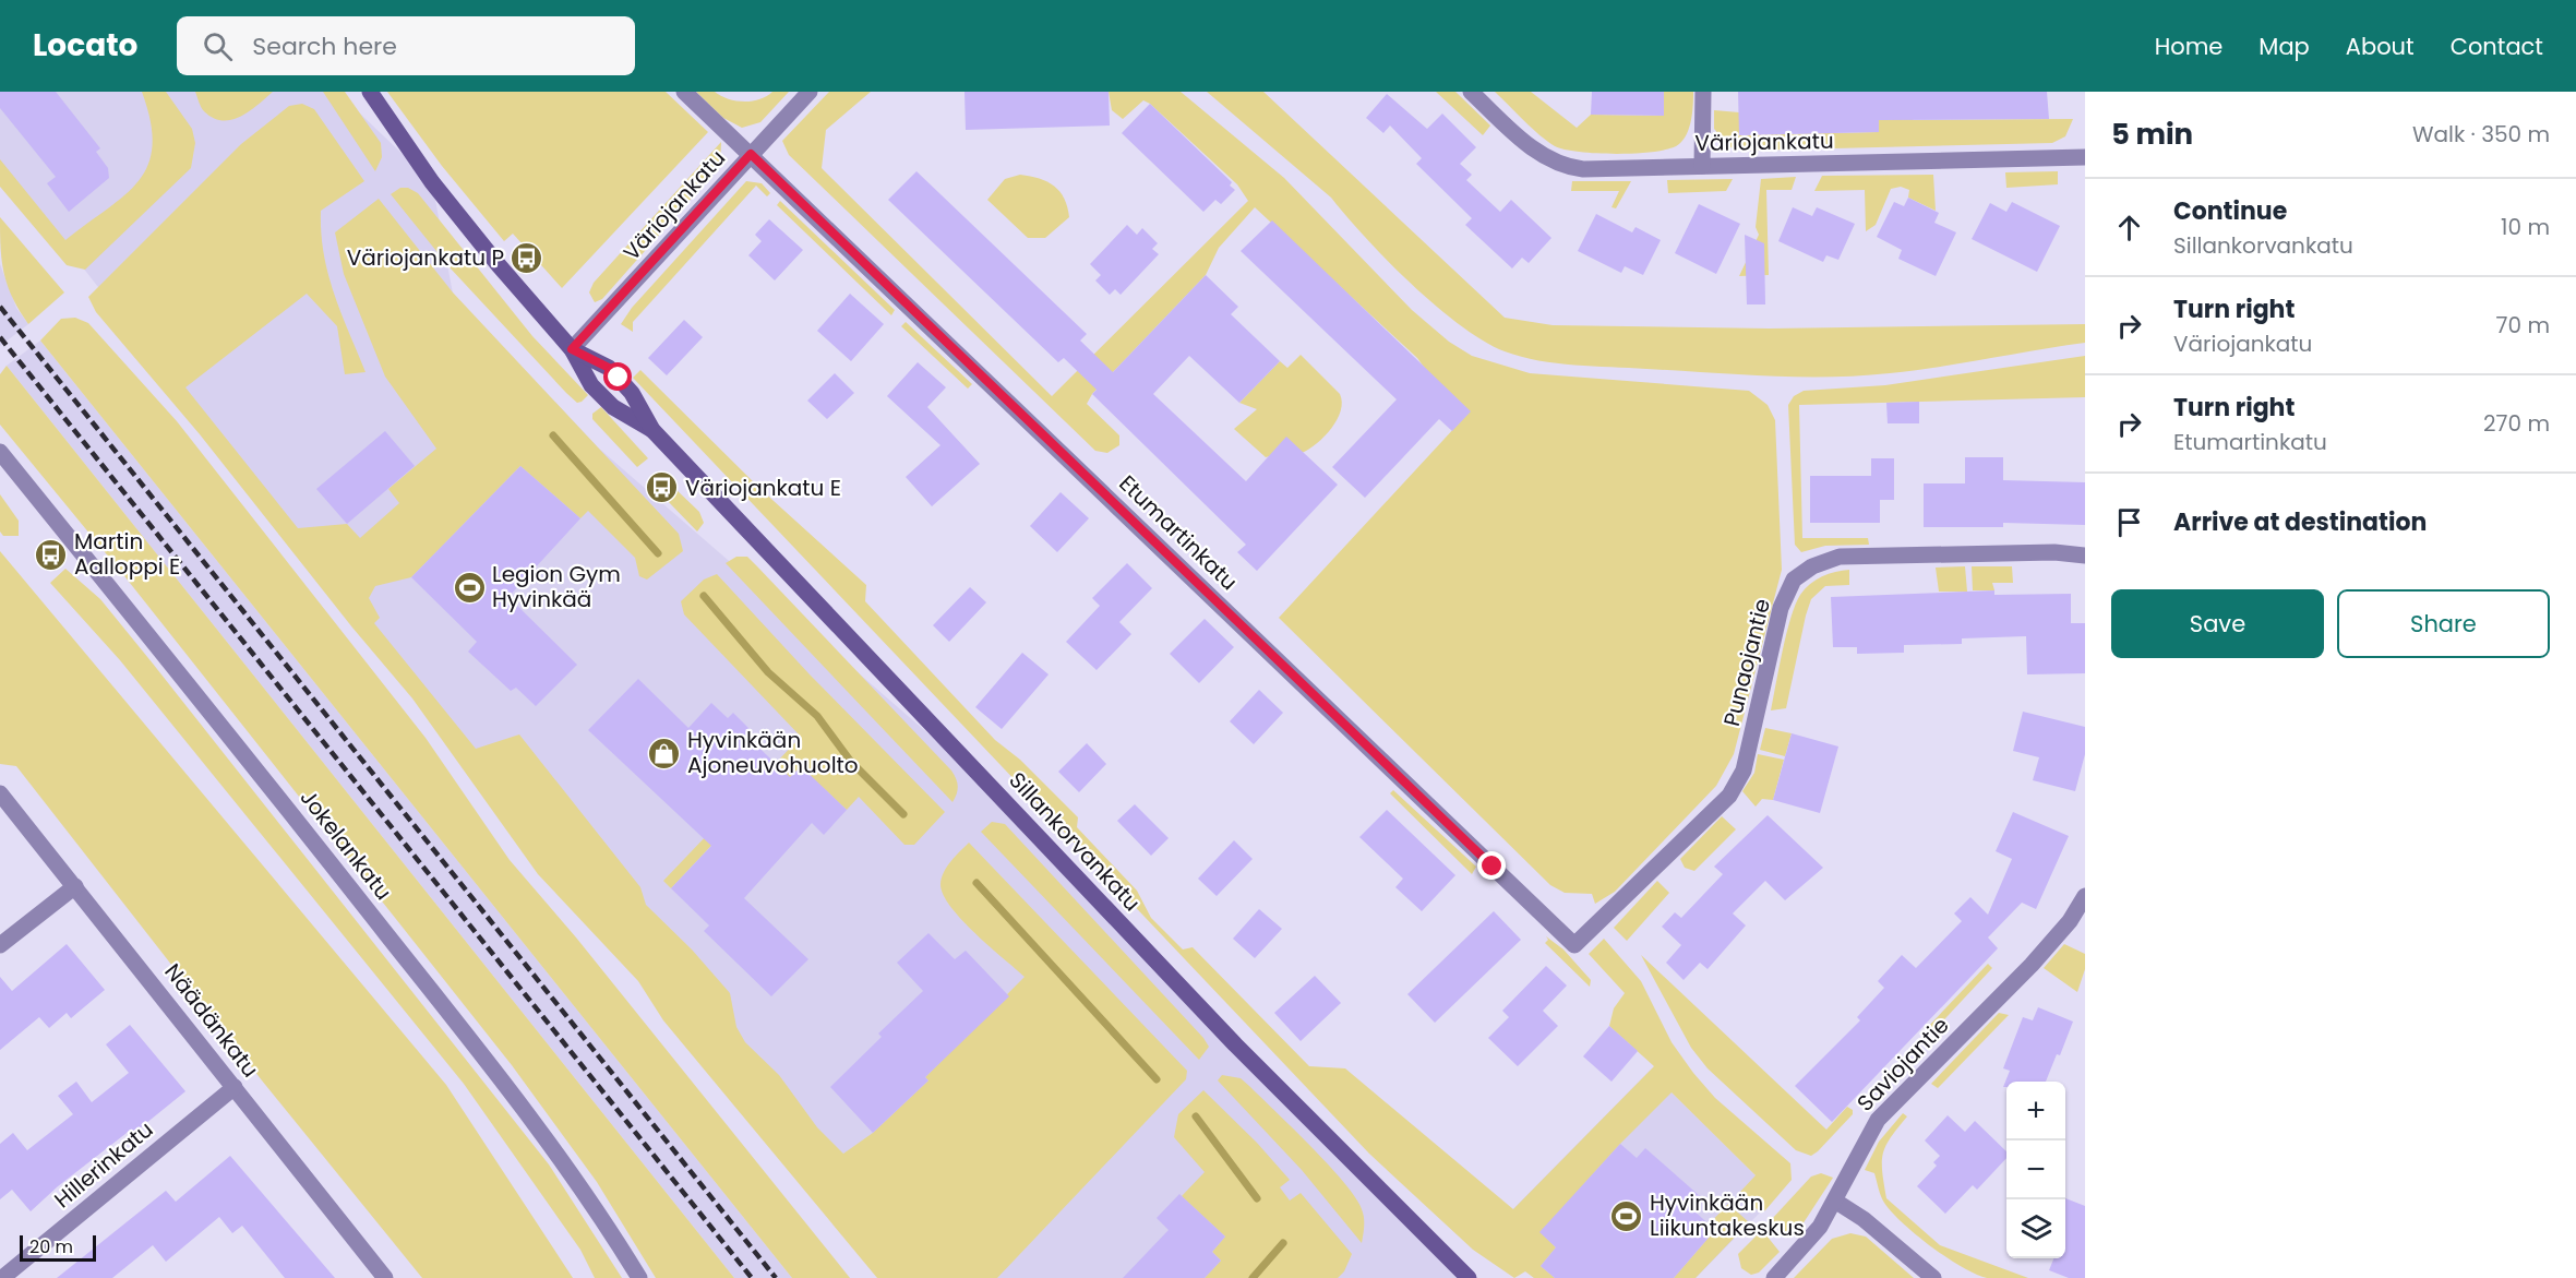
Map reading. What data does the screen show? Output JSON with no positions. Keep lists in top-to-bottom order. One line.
{"streets":{"main road":["Sillankorvankatu"],"street":["Väriojankatu","Etumartinkatu","Punaojantie","Jokelankatu","Näädänkatu","Saviojantie","Hillerinkatu"]},"crossings":[["Väriojankatu","Etumartinkatu"],["Väriojankatu","Sillankorvankatu"],["Etumartinkatu","Punaojantie"],["Näädänkatu","Hillerinkatu"]],"places":{"bus stop":["Väriojankatu P","Väriojankatu E","Martin Aalloppi E"],"sports":["Legion Gym Hyvinkää","Hyvinkään Liikuntakeskus"],"shop":["Hyvinkään Ajoneuvohuolto"]},"scale_bar":"20 m","page":{"header":"Locato","search":"Search here","nav":["Home","Map","About","Contact"],"heading":["5 min","Walk · 350 m"],"list":[["Continue","Sillankorvankatu","10 m"],["Turn right","Väriojankatu","70 m"],["Turn right","Etumartinkatu","270 m"],"Arrive at destination"],"buttons":["Save","Share"],"map_buttons":["+","−"],"scale":"20 m"}}
